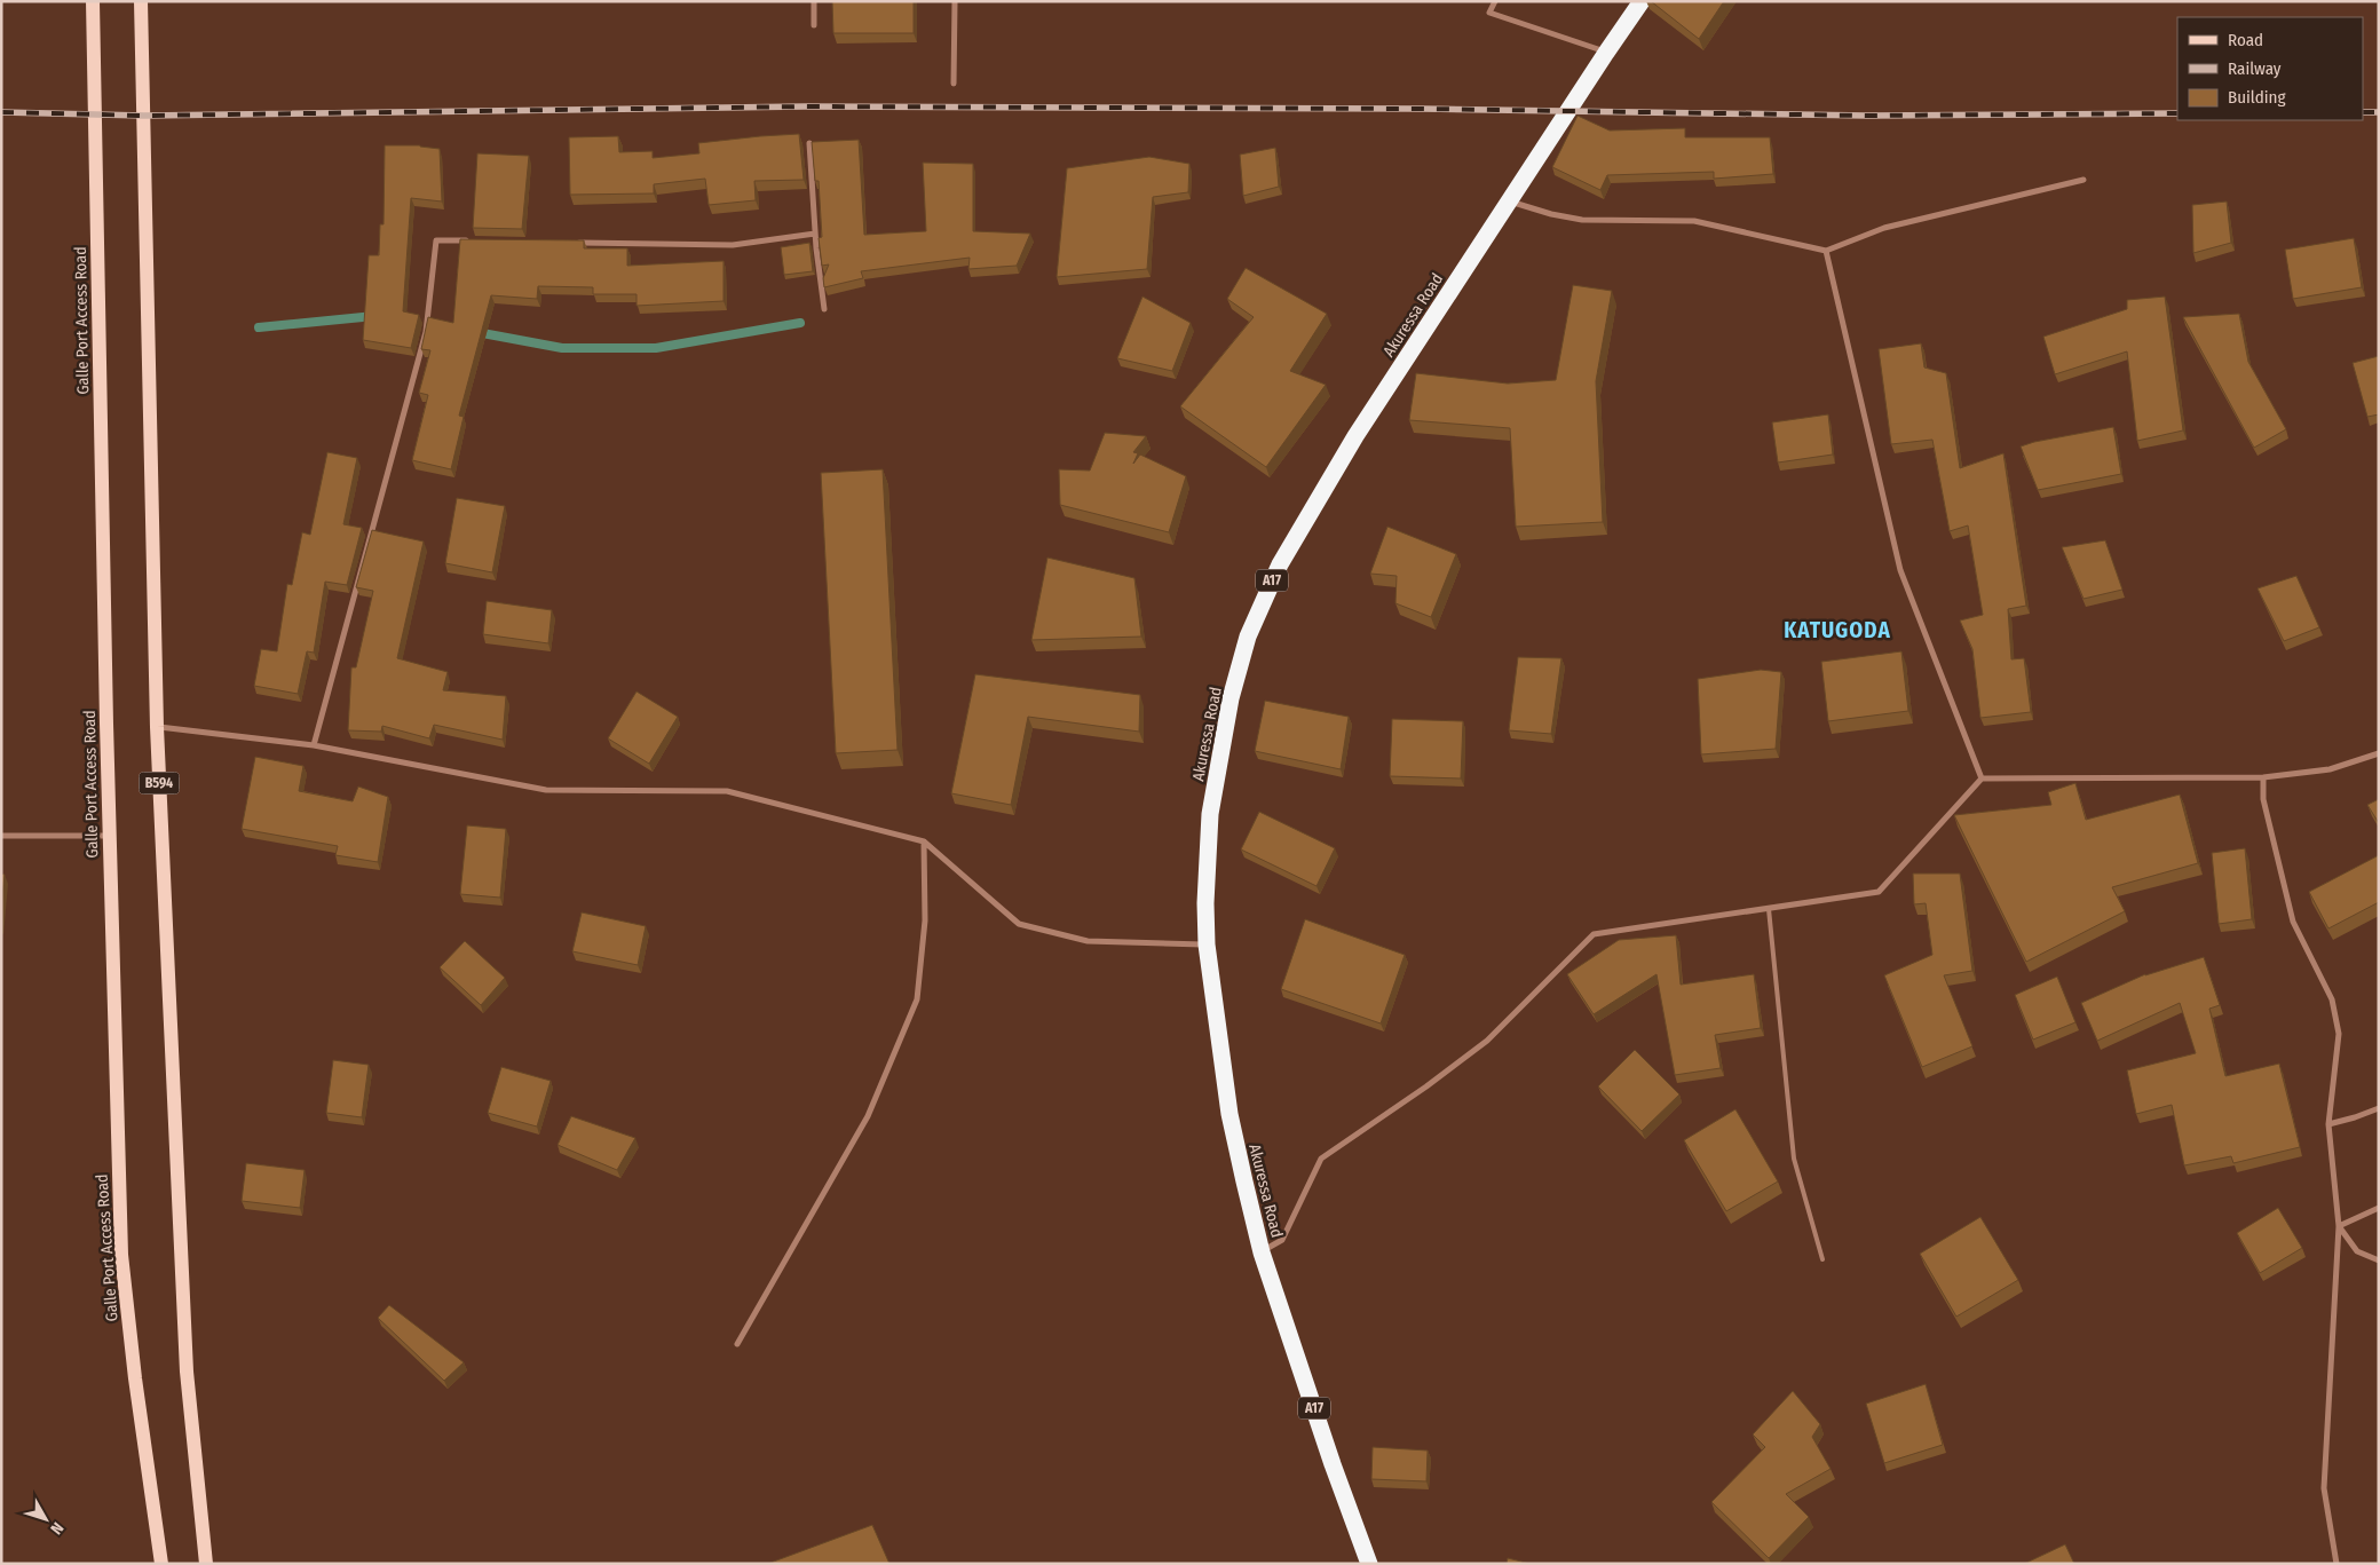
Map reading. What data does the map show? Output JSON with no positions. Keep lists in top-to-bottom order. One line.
{"streets":{"highway":["Akuressa Road","A17"],"main road":["Galle Port Access Road","B594"]},"districts":["KATUGODA"],"legend":["Road","Railway","Building"],"north":"bottom right"}
